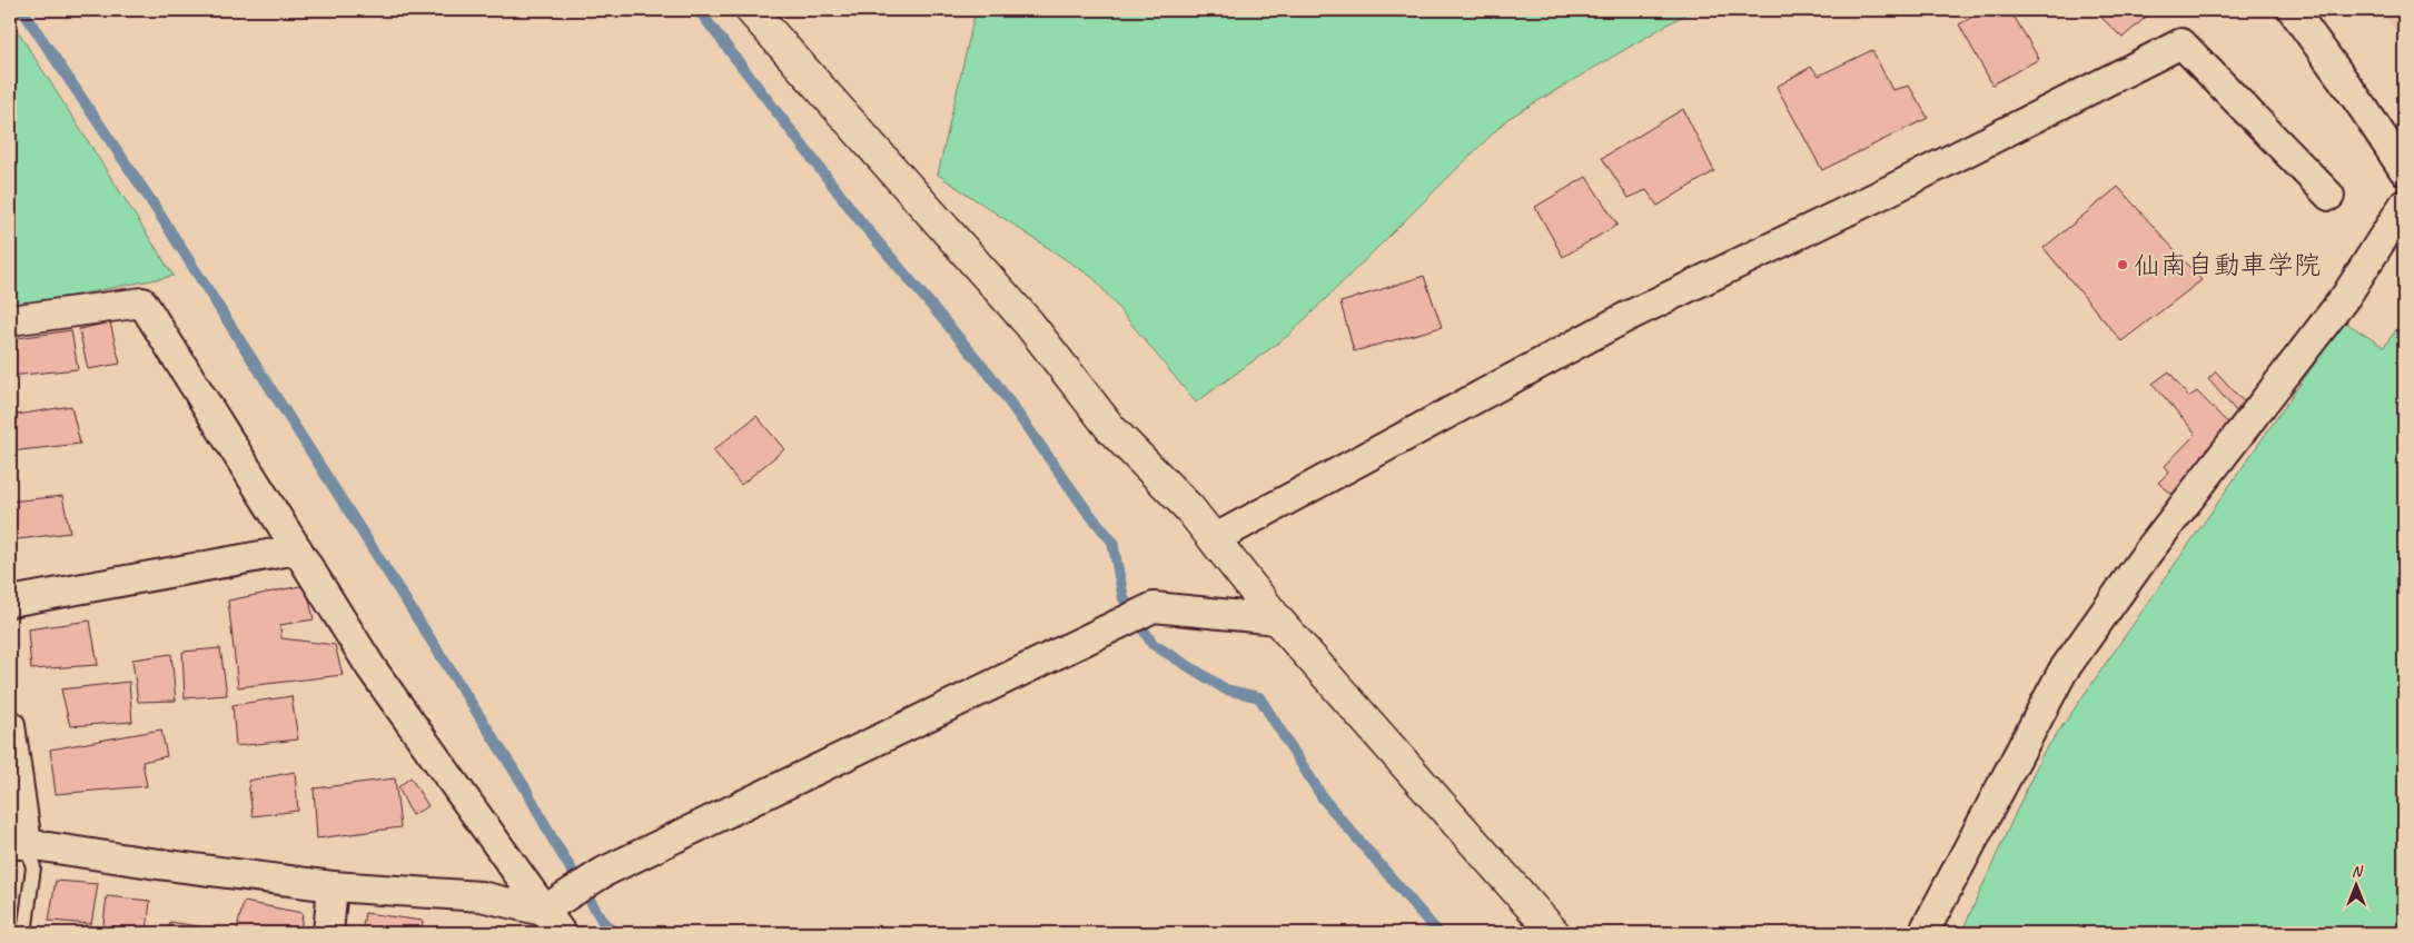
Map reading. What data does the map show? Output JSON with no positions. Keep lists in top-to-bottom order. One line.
{"places":["仙南自動車学院"],"north":"top"}
